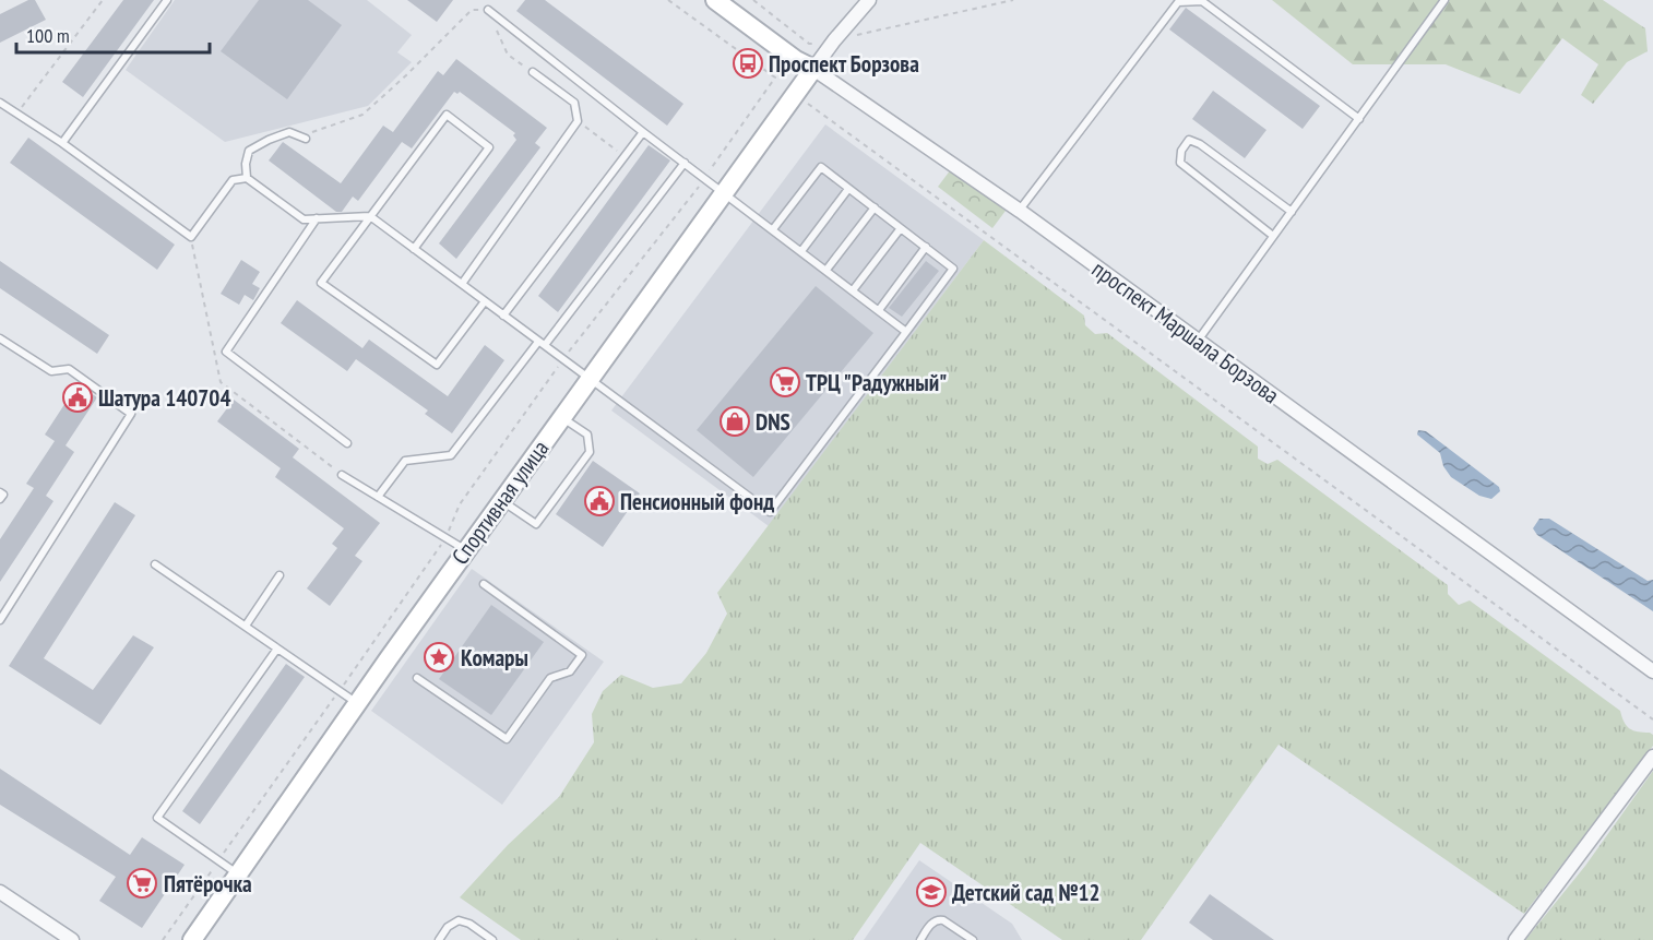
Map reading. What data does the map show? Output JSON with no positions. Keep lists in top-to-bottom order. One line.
{"streets":{"street":["проспект Маршала Борзова","Спортивная улица"]},"crossings":[["проспект Маршала Борзова","Спортивная улица"]],"places":{"bus stop":["Проспект Борзова"],"supermarket":["ТРЦ \"Радужный\"","Пятёрочка"],"public building":["Шатура 140704","Пенсионный фонд"],"shop":["DNS"],"place":["Комары"],"school or university":["Детский сад №12"]},"scale_bar":"100 m"}
